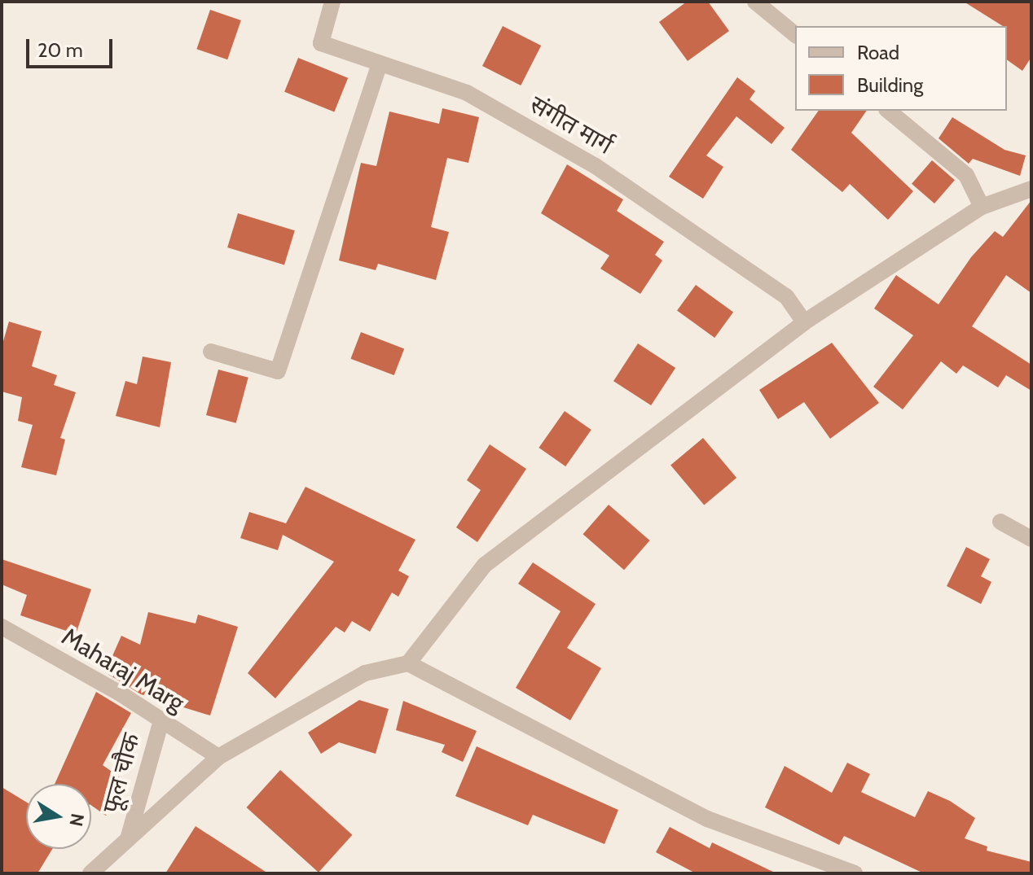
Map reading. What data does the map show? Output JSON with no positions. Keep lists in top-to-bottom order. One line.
{"streets":{"street":["संगीत मार्ग","Maharaj Marg","फूल चौक"]},"crossings":[["Maharaj Marg","फूल चौक"]],"legend":["Road","Building"],"scale_bar":"20 m","north":"right"}
